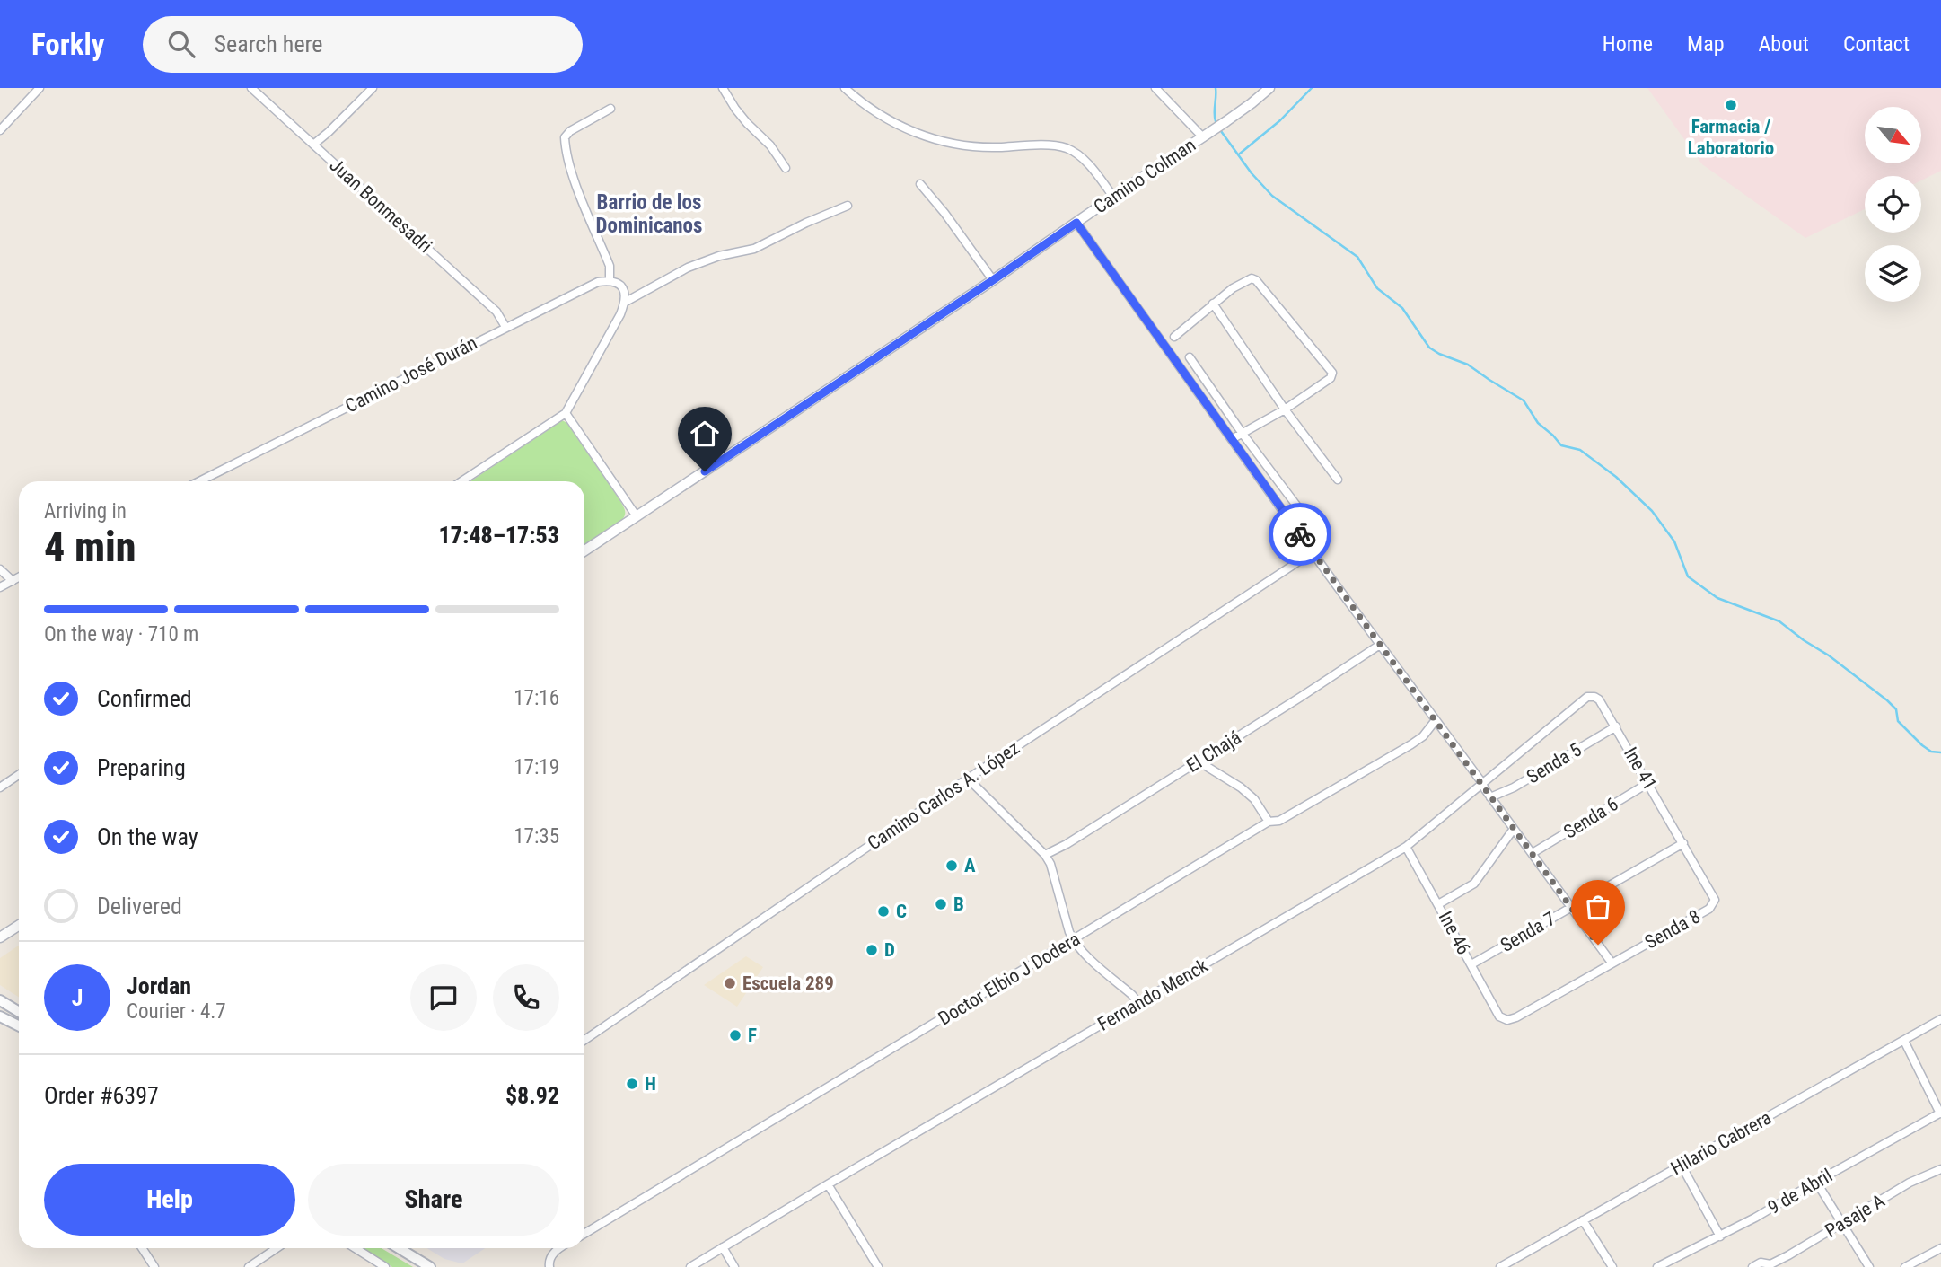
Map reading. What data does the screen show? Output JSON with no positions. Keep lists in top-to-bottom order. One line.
{"streets":{"street":["Camino Colman","Juan Bonmesadri","Camino José Durán","El Chajá","Senda 5","Ine 41","Camino Carlos A. López","Senda 6","Senda 8","Senda 7","Ine 46","Doctor Elbio J Dodera","Fernando Menck","Hilario Cabrera","9 de Abril","Pasaje A"]},"crossings":[["Juan Bonmesadri","Camino José Durán"],["Senda 5","Ine 41"],["Ine 41","Senda 6"],["Ine 41","Senda 8"],["Ine 41","Senda 7"],["Ine 41","Fernando Menck"],["Senda 8","Senda 7"],["Senda 8","Ine 46"],["Senda 7","Ine 46"],["Ine 46","Fernando Menck"]],"districts":["Barrio de los Dominicanos"],"places":["Farmacia / Laboratorio","A","B","C","D","Escuela 289","F","H"],"north":"bottom right","page":{"header":"Forkly","search":"Search here","nav":["Home","Map","About","Contact"],"heading":["4 min","Arriving in","17:48–17:53"],"panel":["Jordan","Courier · 4.7","Order #6397","$8.92"],"bar":"On the way · 710 m","list":[["Confirmed","17:16"],["Preparing","17:19"],["On the way","17:35"],"Delivered"],"round":"J","buttons":["Help","Share"]}}
